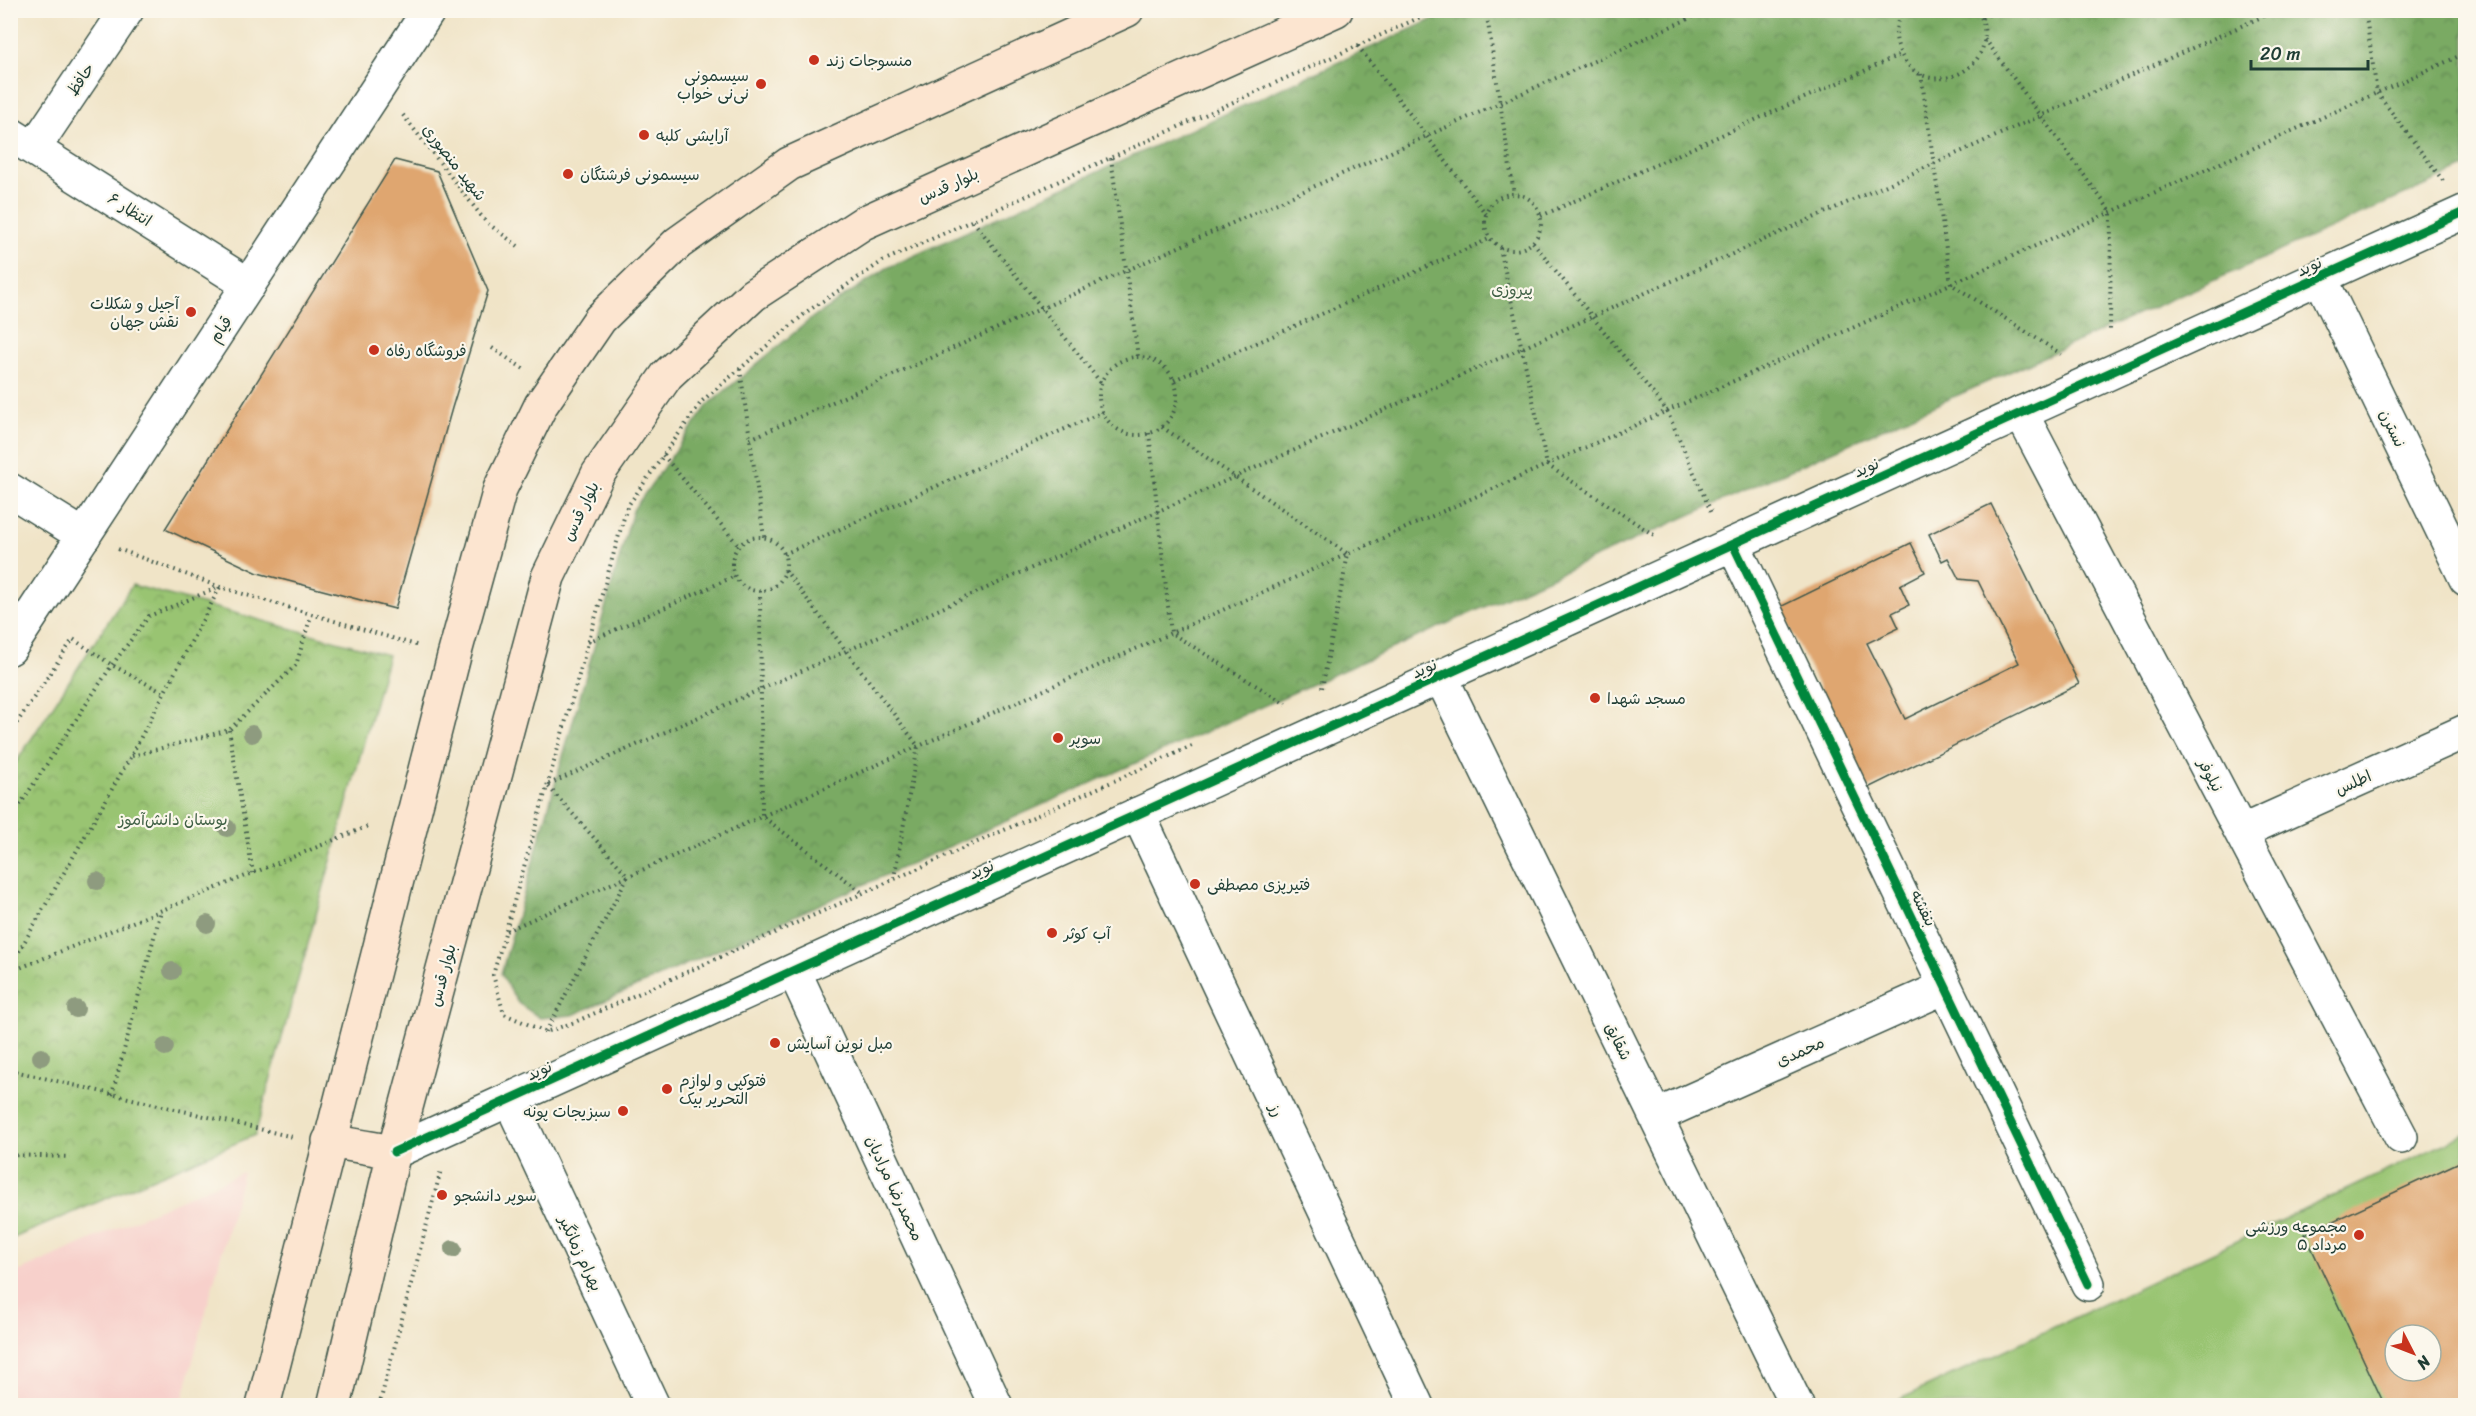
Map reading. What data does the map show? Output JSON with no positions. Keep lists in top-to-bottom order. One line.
{"streets":{"main road":["بلوار قدس"],"street":["حافظ","انتظار ۶","نوید","قیام","نسترن","نیلوفر","اطلس","بنفشه","شقایق","محمدی","رز","محمدرضا مرادیان","بهرام زمانگیر"],"path":["شهید منصوری"]},"crossings":[["حافظ","انتظار ۶"],["شهید منصوری","قیام"],["بلوار قدس","نوید"],["انتظار ۶","قیام"],["نوید","نسترن"],["نوید","نیلوفر"],["نوید","بنفشه"],["نوید","شقایق"],["نوید","رز"],["نوید","محمدرضا مرادیان"],["نوید","بهرام زمانگیر"],["نیلوفر","اطلس"],["بنفشه","محمدی"],["شقایق","محمدی"]],"parks":["پیروزی","بوستان دانش‌آموز"],"places":["منسوجات زند","سیسمونی نی‌نی خواب","آرایشی کلبه","سیسمونی فرشتگان","آجیل و شکلات نقش جهان","فروشگاه رفاه","مسجد شهدا","سوپر","فتیرپزی مصطفی","آب کوثر","مبل نوین آسایش","فتوکپی و لوازم التحریر بیک","سبزیجات پونه","سوپر دانشجو","مجموعه ورزشی ۵ مرداد"],"scale_bar":"20 m","north":"bottom right"}
